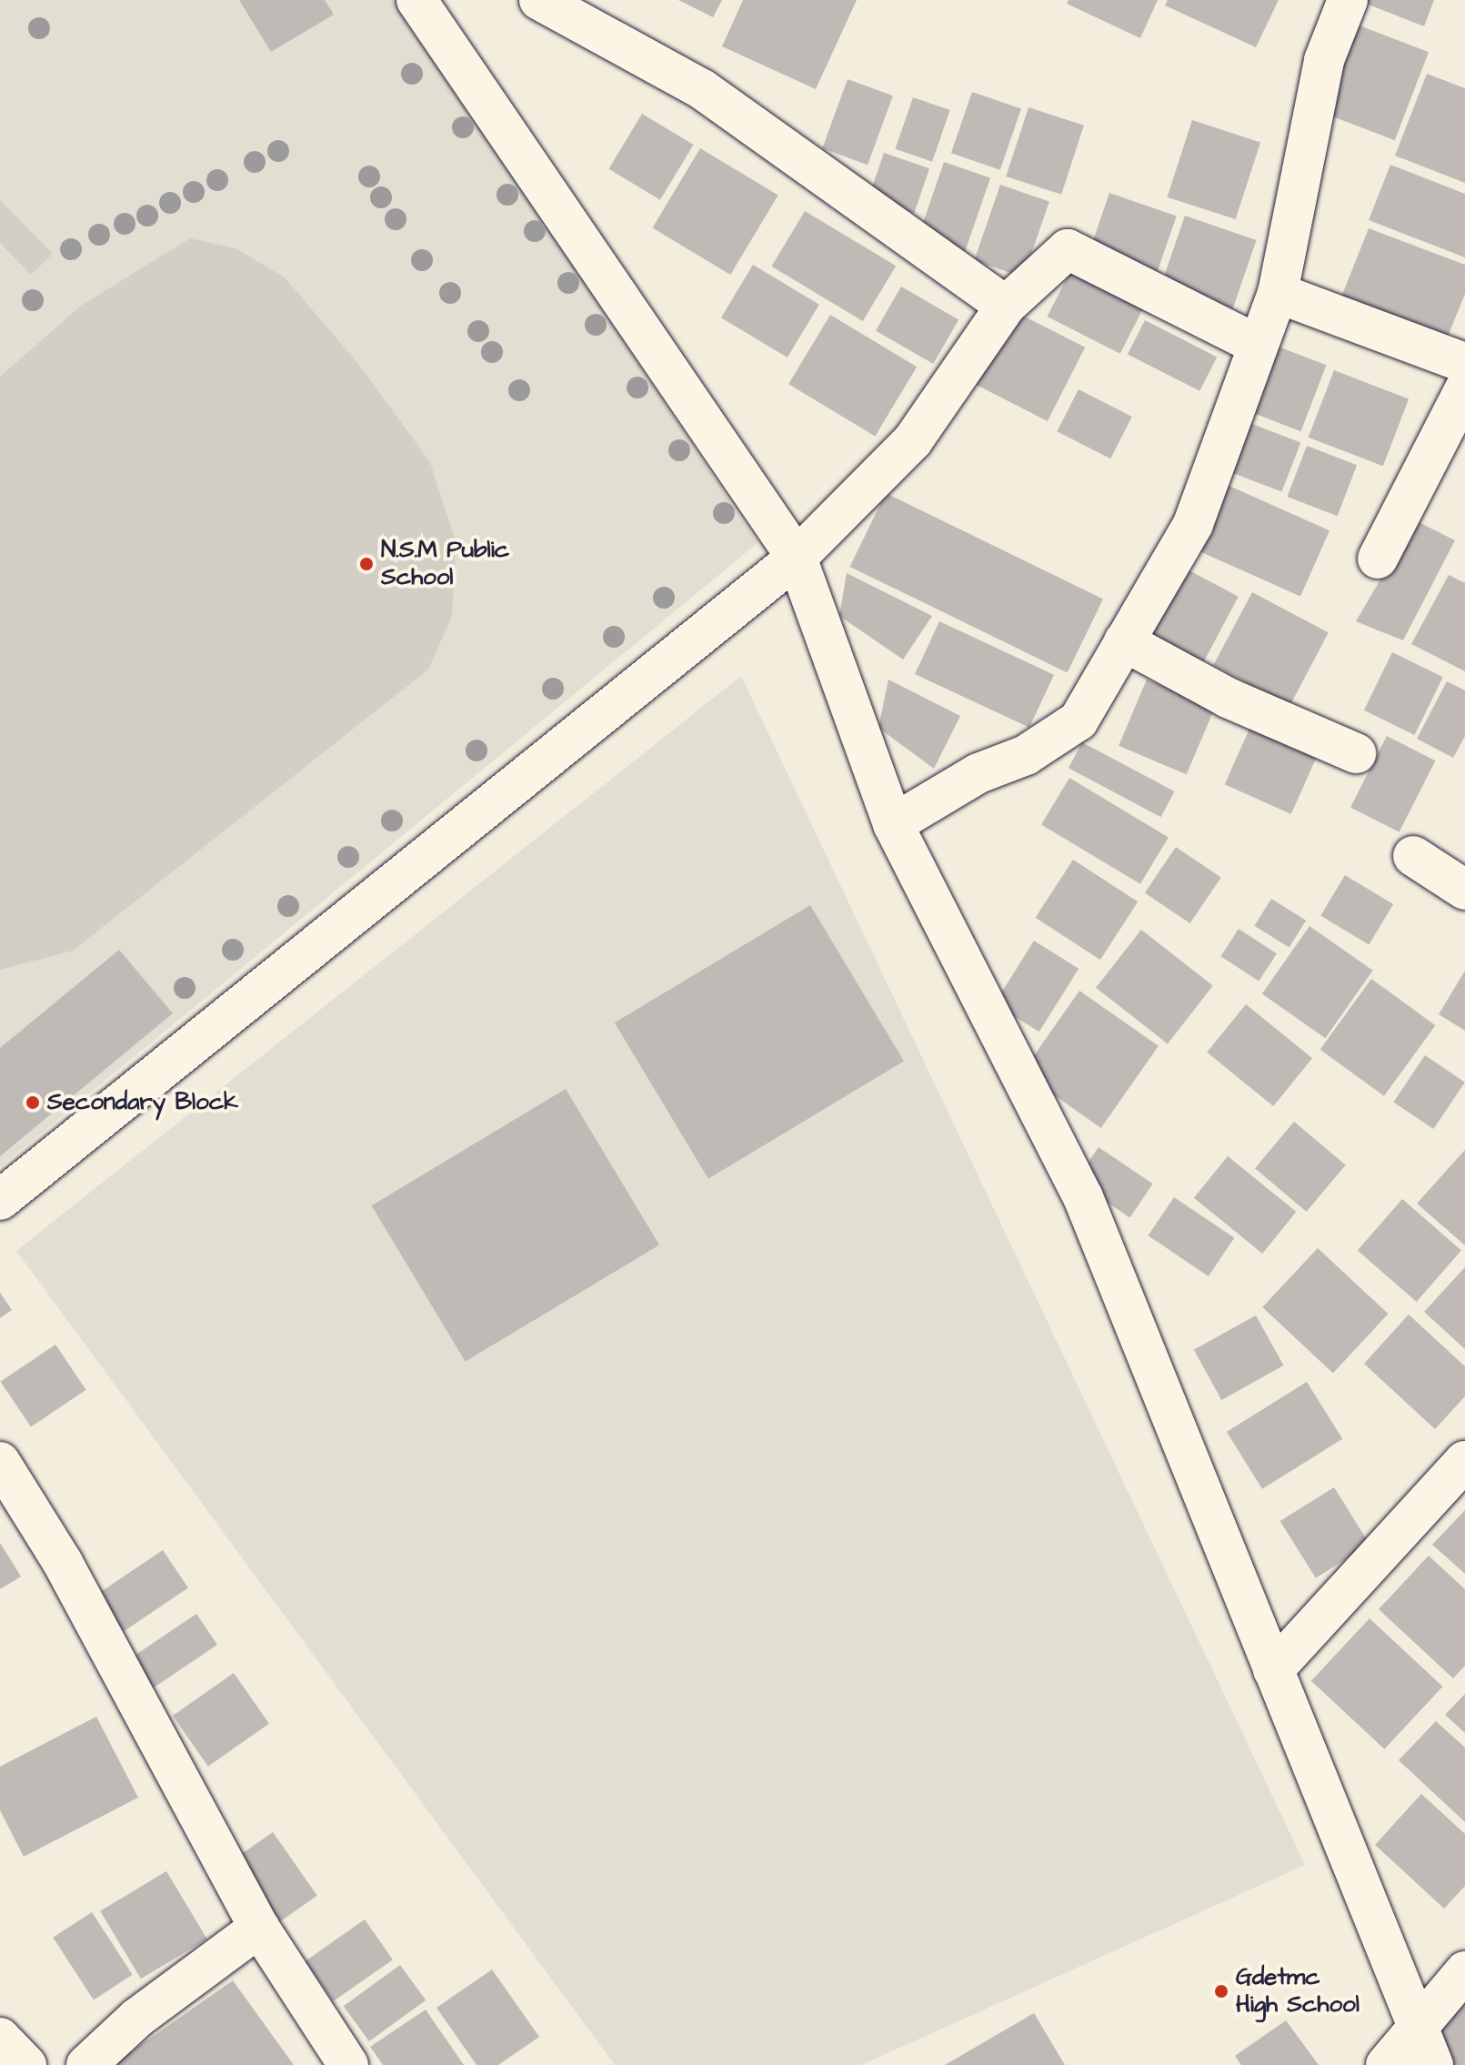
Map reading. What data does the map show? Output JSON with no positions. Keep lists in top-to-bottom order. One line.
{"places":["N.S.M Public School","Secondary Block","Gdetmc High School"]}
